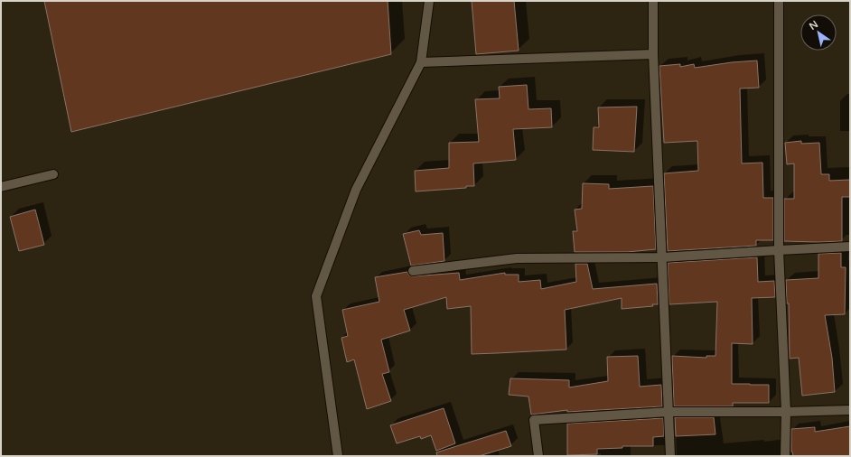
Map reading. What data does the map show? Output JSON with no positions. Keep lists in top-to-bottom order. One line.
{"north":"top left"}
